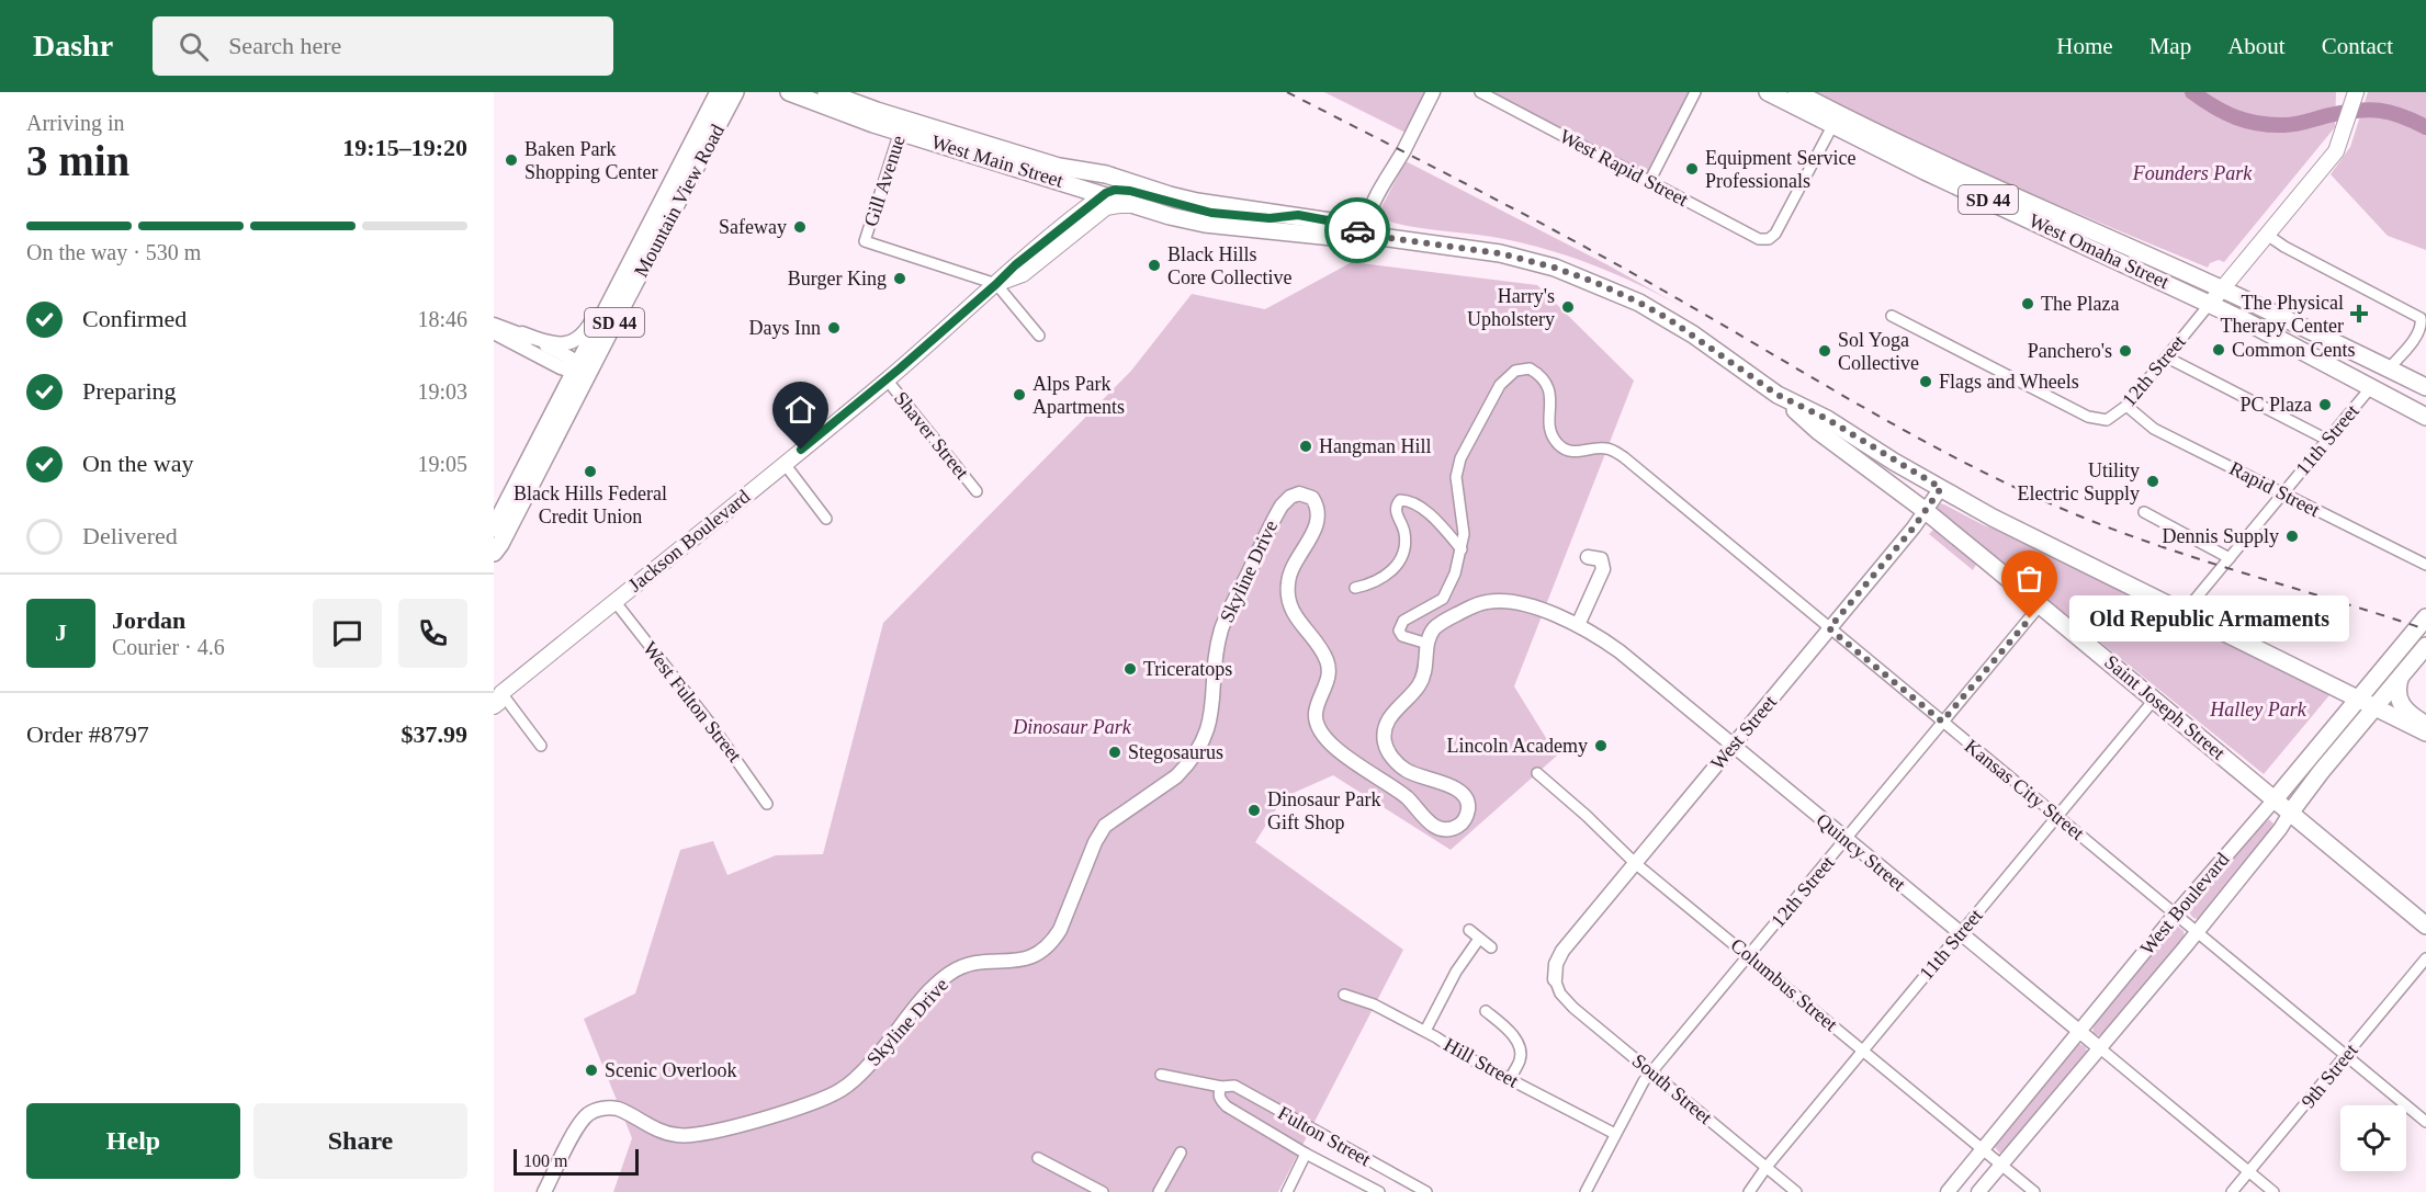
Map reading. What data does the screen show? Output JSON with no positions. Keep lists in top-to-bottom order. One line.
{"streets":{"main road":["West Main Street","SD 44","Mountain View Road","West Omaha Street","Jackson Boulevard","Saint Joseph Street","West Boulevard"],"street":["West Rapid Street","Gill Avenue","12th Street","Shaver Street","11th Street","Rapid Street","Skyline Drive","West Fulton Street","West Street","Kansas City Street","Quincy Street","Columbus Street","Hill Street","9th Street","South Street","Fulton Street"]},"crossings":[["West Main Street","Gill Avenue"],["West Main Street","11th Street"],["West Main Street","Jackson Boulevard"],["West Main Street","Saint Joseph Street"],["West Main Street","West Street"],["West Main Street","West Boulevard"],["West Rapid Street","West Omaha Street"],["Gill Avenue","Jackson Boulevard"],["West Omaha Street","12th Street"],["West Omaha Street","11th Street"],["12th Street","Rapid Street"],["12th Street","Saint Joseph Street"],["12th Street","Kansas City Street"],["12th Street","Quincy Street"],["12th Street","Columbus Street"],["12th Street","Hill Street"],["12th Street","South Street"],["Shaver Street","Jackson Boulevard"],["11th Street","Rapid Street"],["11th Street","Saint Joseph Street"],["11th Street","Kansas City Street"],["11th Street","Quincy Street"],["11th Street","Columbus Street"],["11th Street","South Street"],["Jackson Boulevard","West Fulton Street"],["Skyline Drive","Quincy Street"],["Saint Joseph Street","West Street"],["Saint Joseph Street","West Boulevard"],["West Street","Kansas City Street"],["West Street","Quincy Street"],["West Street","Columbus Street"],["West Street","South Street"],["Kansas City Street","West Boulevard"],["Kansas City Street","9th Street"],["Quincy Street","West Boulevard"],["Quincy Street","9th Street"],["West Boulevard","Columbus Street"]],"parks":["Founders Park","Halley Park","Dinosaur Park"],"places":{"other":["Baken Park Shopping Center","Equipment Service Professionals","Safeway","Black Hills Core Collective","Burger King","The Plaza","Harry's Upholstery","Days Inn","Common Cents","Sol Yoga Collective","Panchero's","Flags and Wheels","Alps Park Apartments","PC Plaza","Hangman Hill","Black Hills Federal Credit Union","Utility Electric Supply","Dennis Supply","Old Republic Armaments","Triceratops","Lincoln Academy","Stegosaurus","Dinosaur Park Gift Shop","Scenic Overlook"],"health":["The Physical Therapy Center"]},"scale_bar":"100 m","page":{"header":"Dashr","search":"Search here","nav":["Home","Map","About","Contact"],"heading":["3 min","Arriving in","19:15–19:20"],"panel":["Jordan","Courier · 4.6","Order #8797","$37.99"],"bar":"On the way · 530 m","list":[["Confirmed","18:46"],["Preparing","19:03"],["On the way","19:05"],"Delivered"],"bubble":"Old Republic Armaments","round":"J","buttons":["Help","Share"],"scale":"100 m"}}
